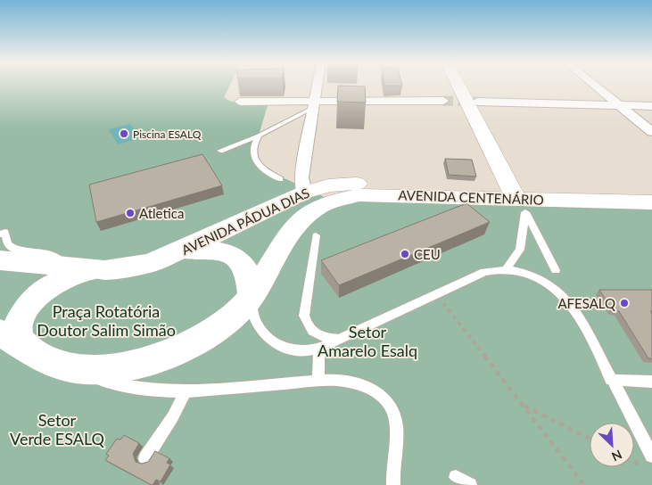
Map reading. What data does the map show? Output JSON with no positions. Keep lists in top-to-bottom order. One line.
{"streets":{"main road":["AVENIDA CENTENÁRIO","AVENIDA PÁDUA DIAS"]},"crossings":[["AVENIDA CENTENÁRIO","AVENIDA PÁDUA DIAS"]],"parks":["Praça Rotatória Doutor Salim Simão","Setor Amarelo Esalq","Setor Verde ESALQ"],"places":["Piscina ESALQ","Atletica","CEU","AFESALQ"],"north":"bottom right"}
